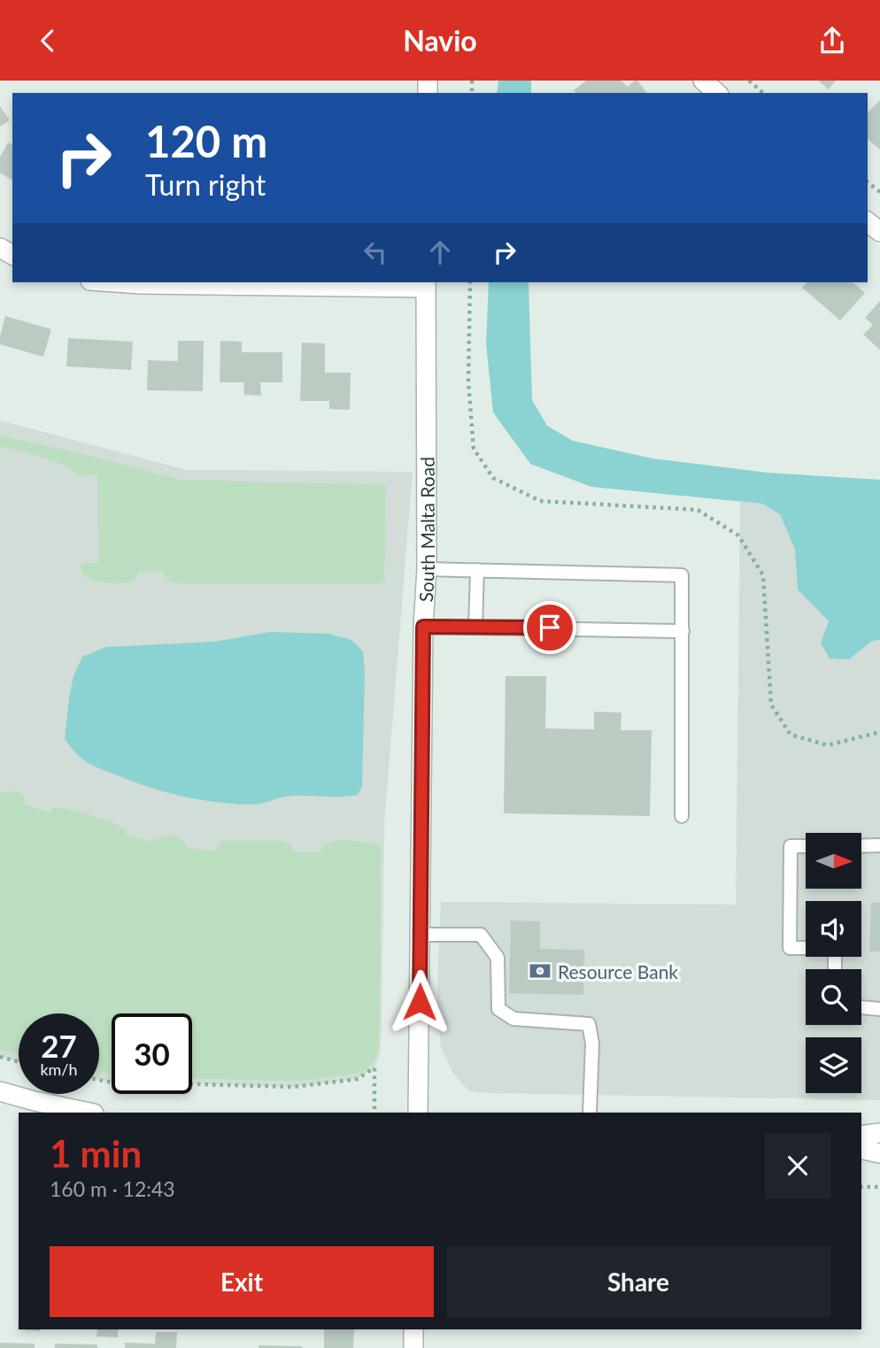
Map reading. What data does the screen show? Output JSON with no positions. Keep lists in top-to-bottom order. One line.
{"streets":{"street":["South Malta Road"]},"places":{"bank":["Resource Bank"]},"north":"right","page":{"header":"Navio","turn":["120 m","Turn right"],"speed":"27 km/h","limit":"30","heading":["1 min","160 m · 12:43"],"buttons":["Exit","Share"]}}
